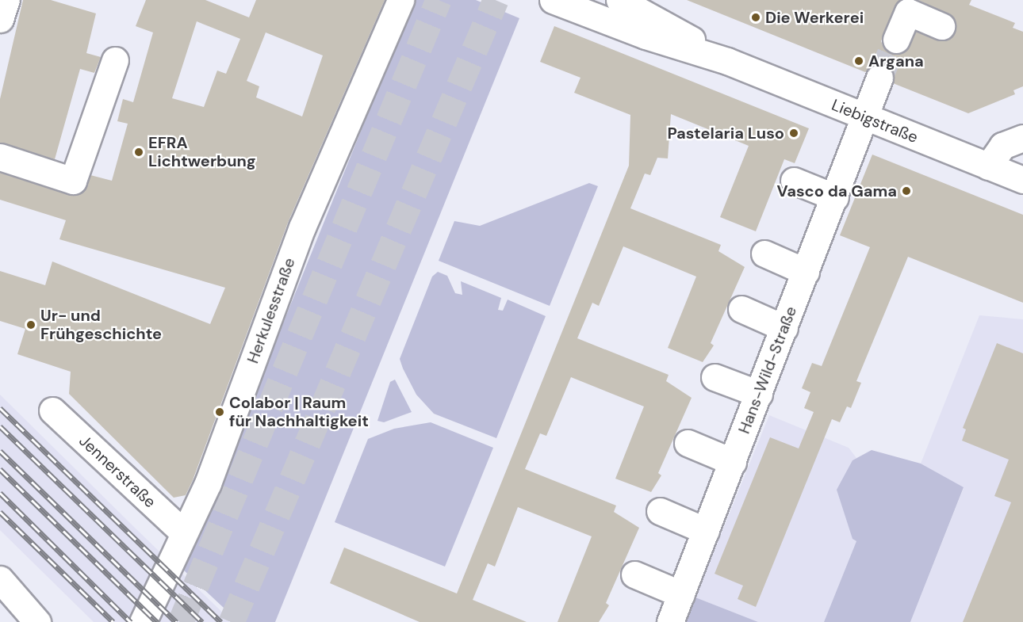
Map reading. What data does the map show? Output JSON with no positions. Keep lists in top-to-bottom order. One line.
{"streets":{"street":["Liebigstraße","Herkulesstraße","Hans-Wild-Straße","Jennerstraße"]},"crossings":[["Liebigstraße","Hans-Wild-Straße"],["Herkulesstraße","Jennerstraße"]],"places":["Die Werkerei","Argana","Pastelaria Luso","EFRA Lichtwerbung","Vasco da Gama","Ur- und Frühgeschichte","Colabor | Raum für Nachhaltigkeit"]}
